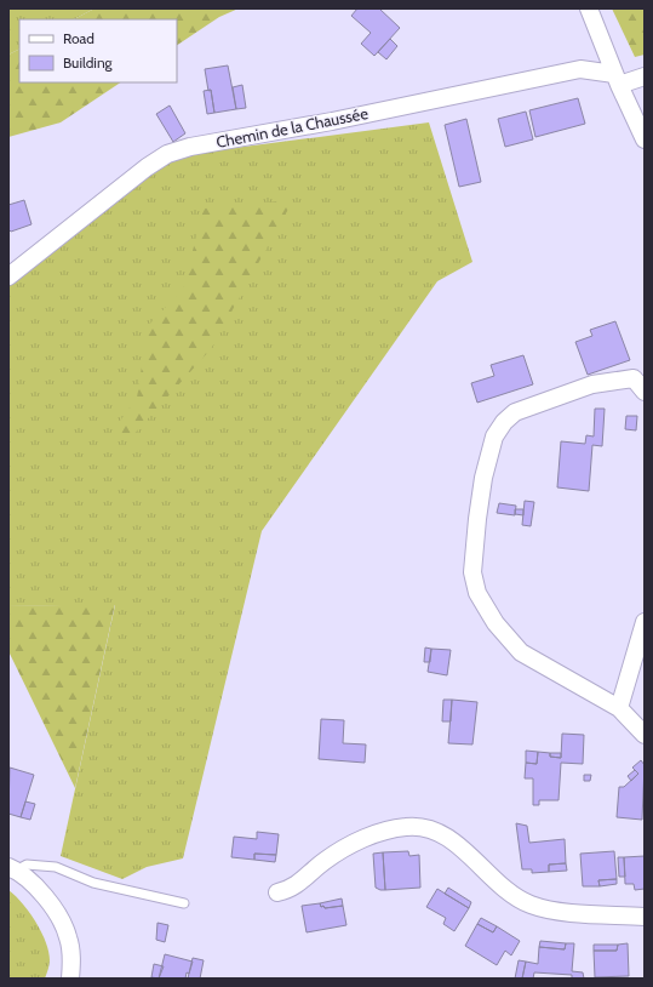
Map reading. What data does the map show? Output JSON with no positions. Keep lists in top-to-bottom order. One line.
{"streets":{"street":["Chemin de la Chaussée"]},"legend":["Road","Building"]}
